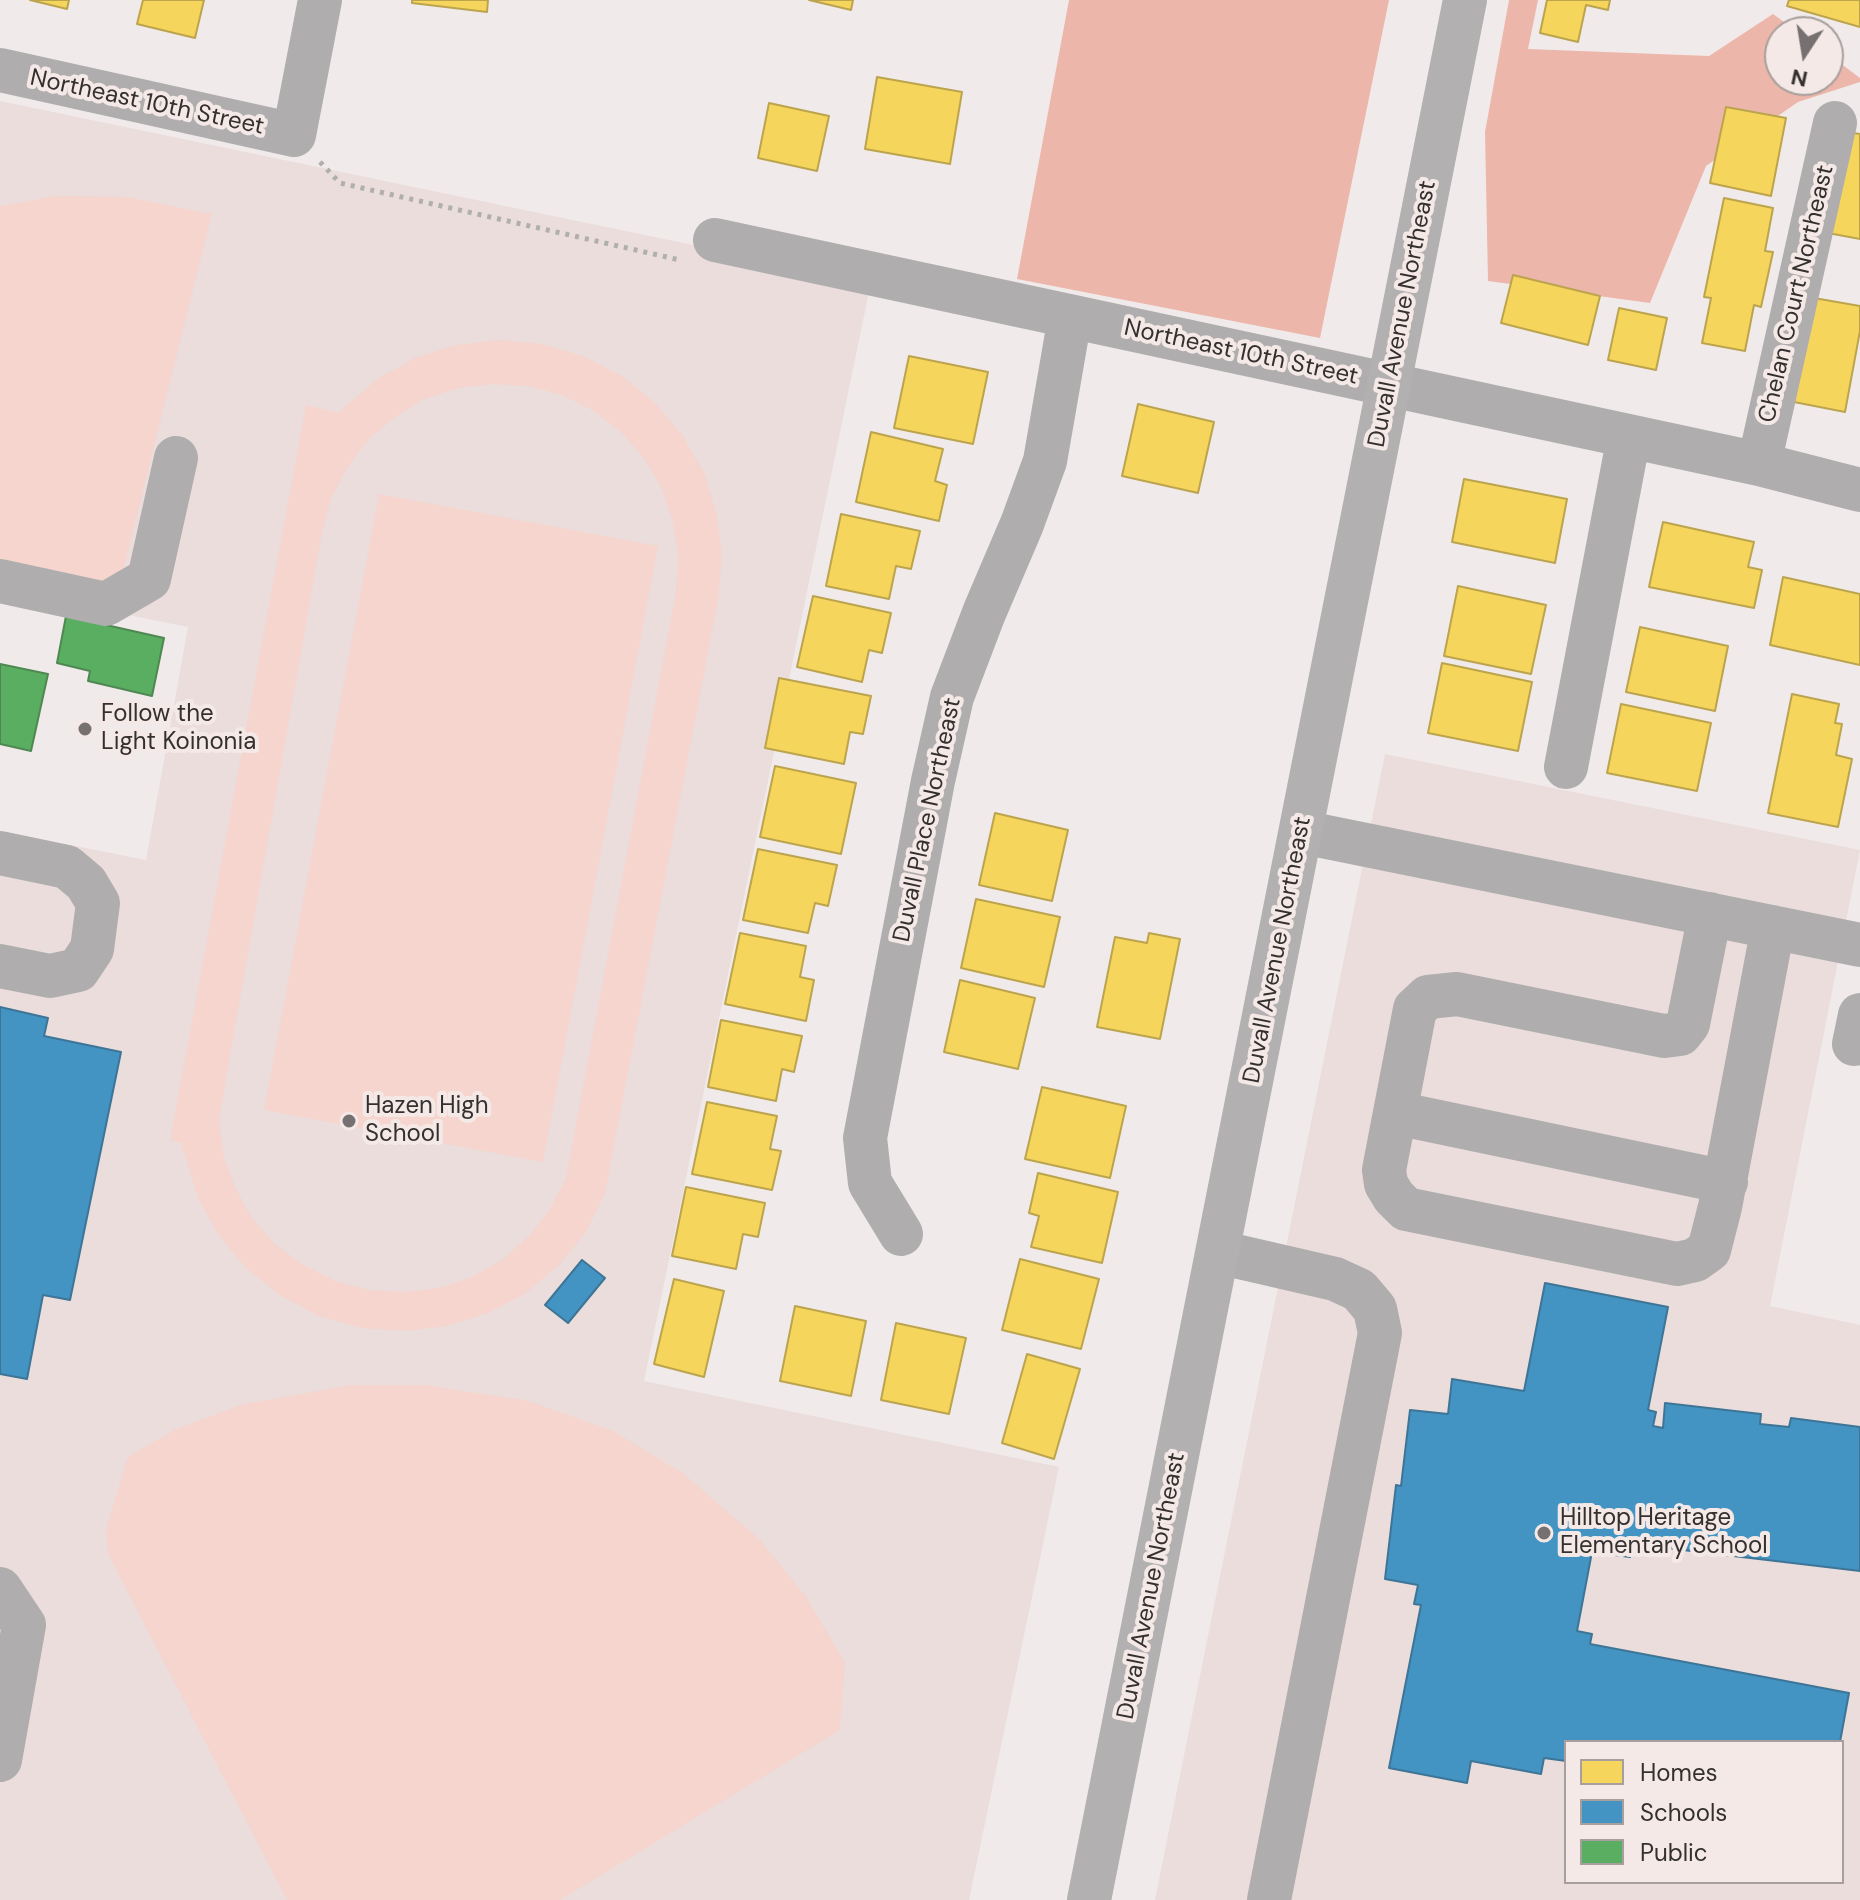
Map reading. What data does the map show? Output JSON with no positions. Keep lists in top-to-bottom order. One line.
{"streets":{"main road":["Duvall Avenue Northeast"],"street":["Northeast 10th Street","Chelan Court Northeast","Duvall Place Northeast"]},"crossings":[["Northeast 10th Street","Chelan Court Northeast"],["Northeast 10th Street","Duvall Avenue Northeast"],["Northeast 10th Street","Duvall Place Northeast"]],"places":["Follow the Light Koinonia","Hazen High School","Hilltop Heritage Elementary School"],"legend":["Homes","Schools","Public"],"north":"bottom"}
